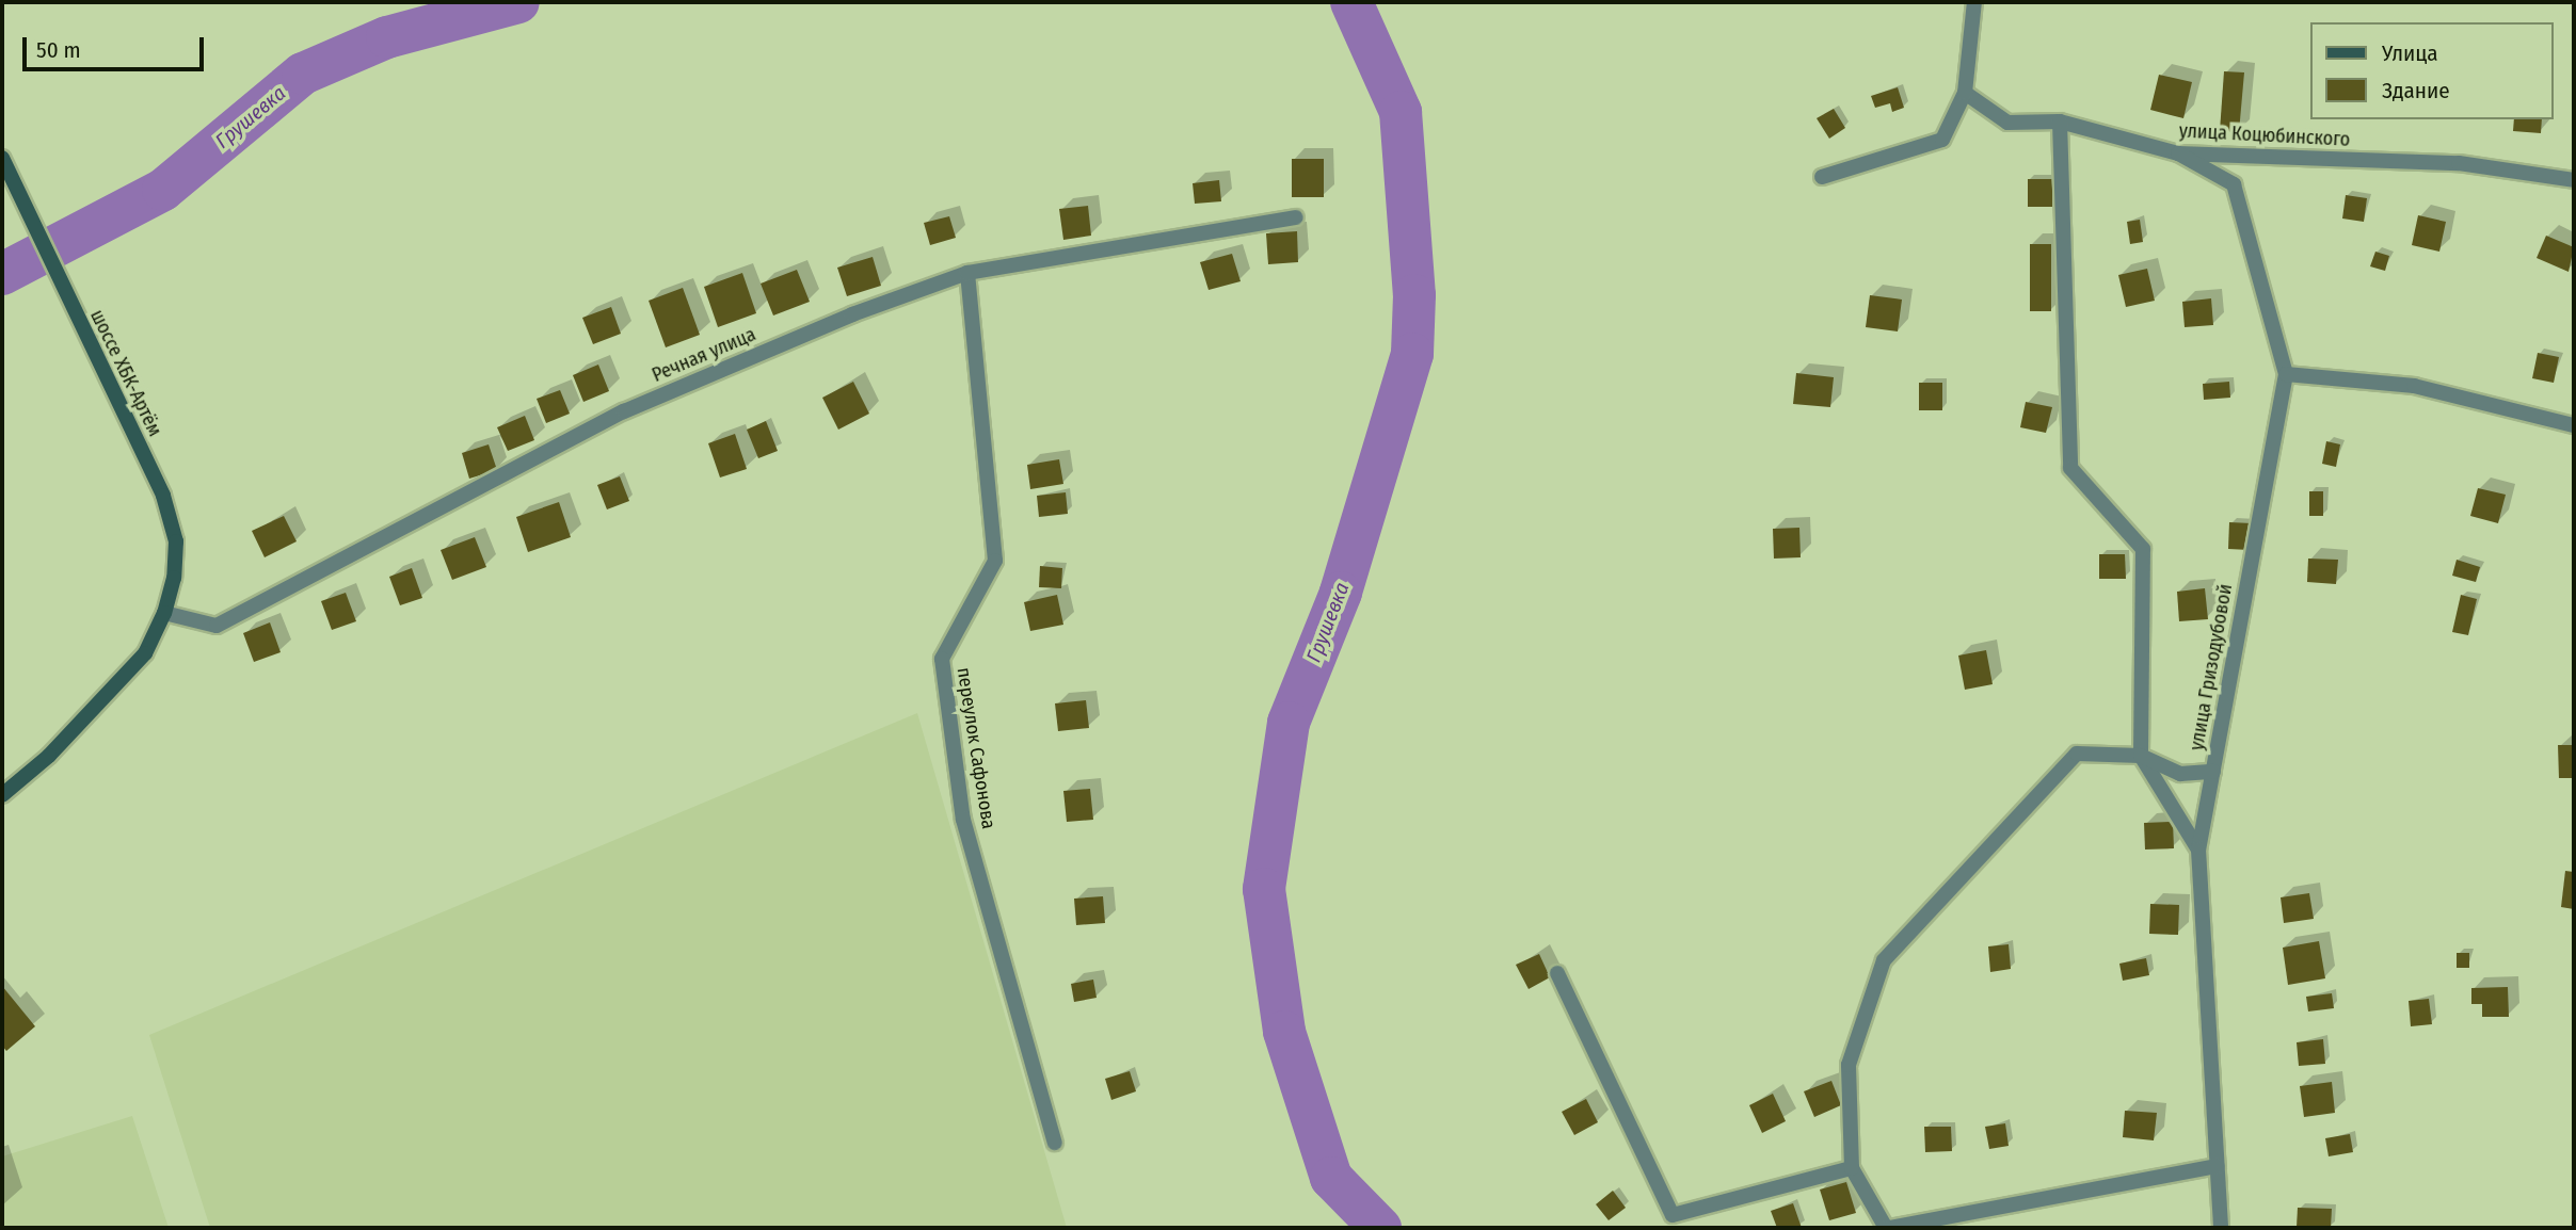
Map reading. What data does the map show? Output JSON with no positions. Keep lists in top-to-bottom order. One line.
{"streets":{"main road":["шоссе ХБК-Артём"],"street":["улица Коцюбинского","Речная улица","улица Гризодубовой","переулок Сафонова"]},"crossings":[["улица Коцюбинского","улица Гризодубовой"],["Речная улица","шоссе ХБК-Артём"],["Речная улица","переулок Сафонова"]],"water":["Грушевка"],"legend":["Улица","Здание"],"scale_bar":"50 m"}
